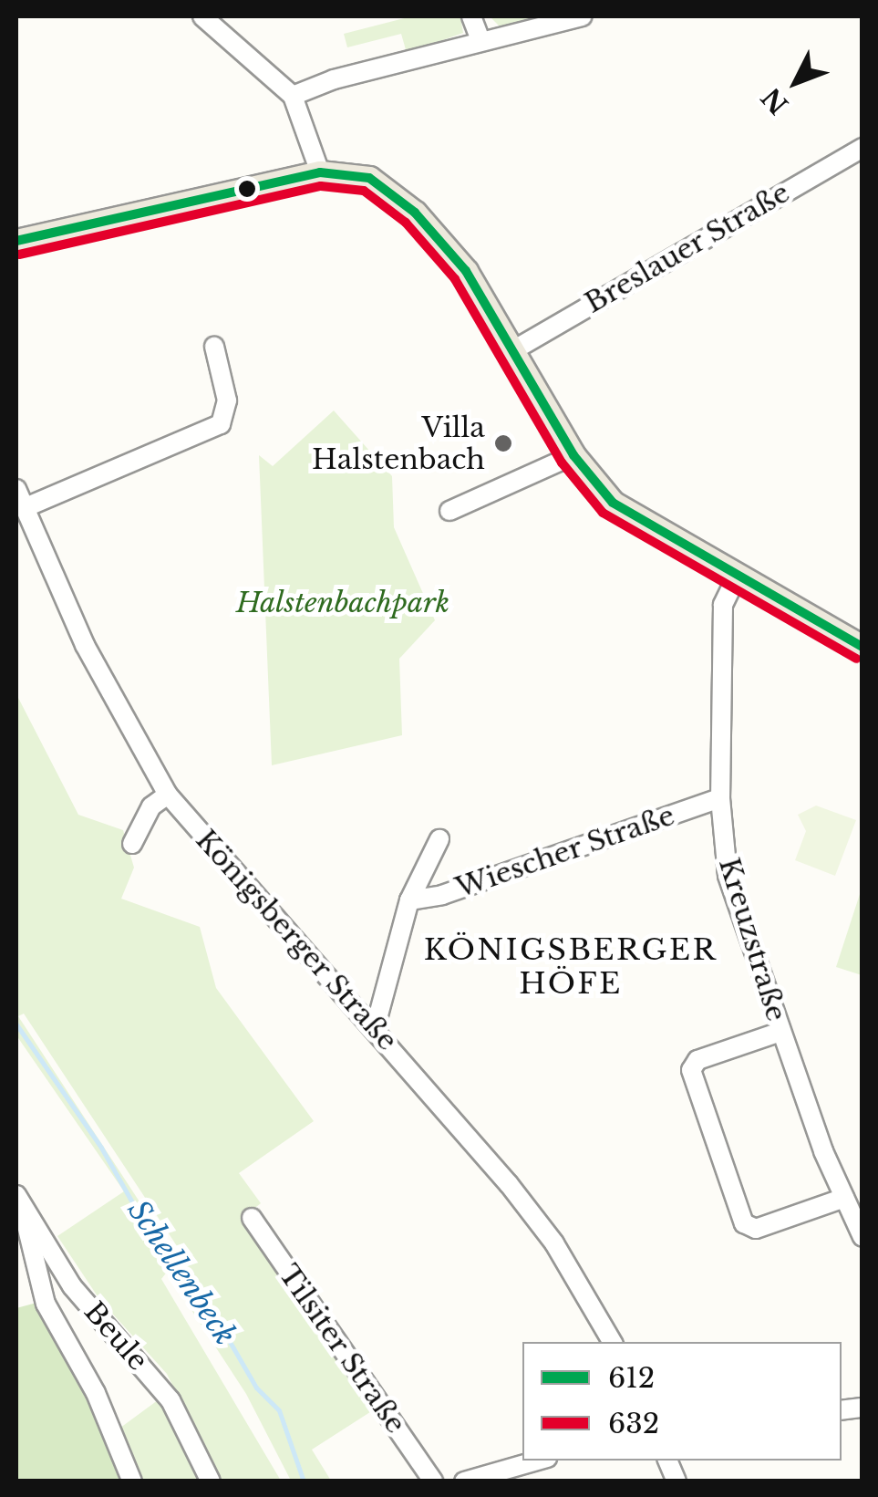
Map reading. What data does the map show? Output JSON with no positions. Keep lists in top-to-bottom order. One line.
{"streets":{"street":["Breslauer Straße","Wiescher Straße","Kreuzstraße","Königsberger Straße","Beule","Tilsiter Straße"]},"crossings":[["Wiescher Straße","Kreuzstraße"]],"districts":["KÖNIGSBERGER HÖFE"],"water":["Schellenbeck"],"parks":["Halstenbachpark"],"places":["Villa Halstenbach"],"lines":["transit line 612","transit line 632"],"legend":["612","632"],"north":"bottom left"}
